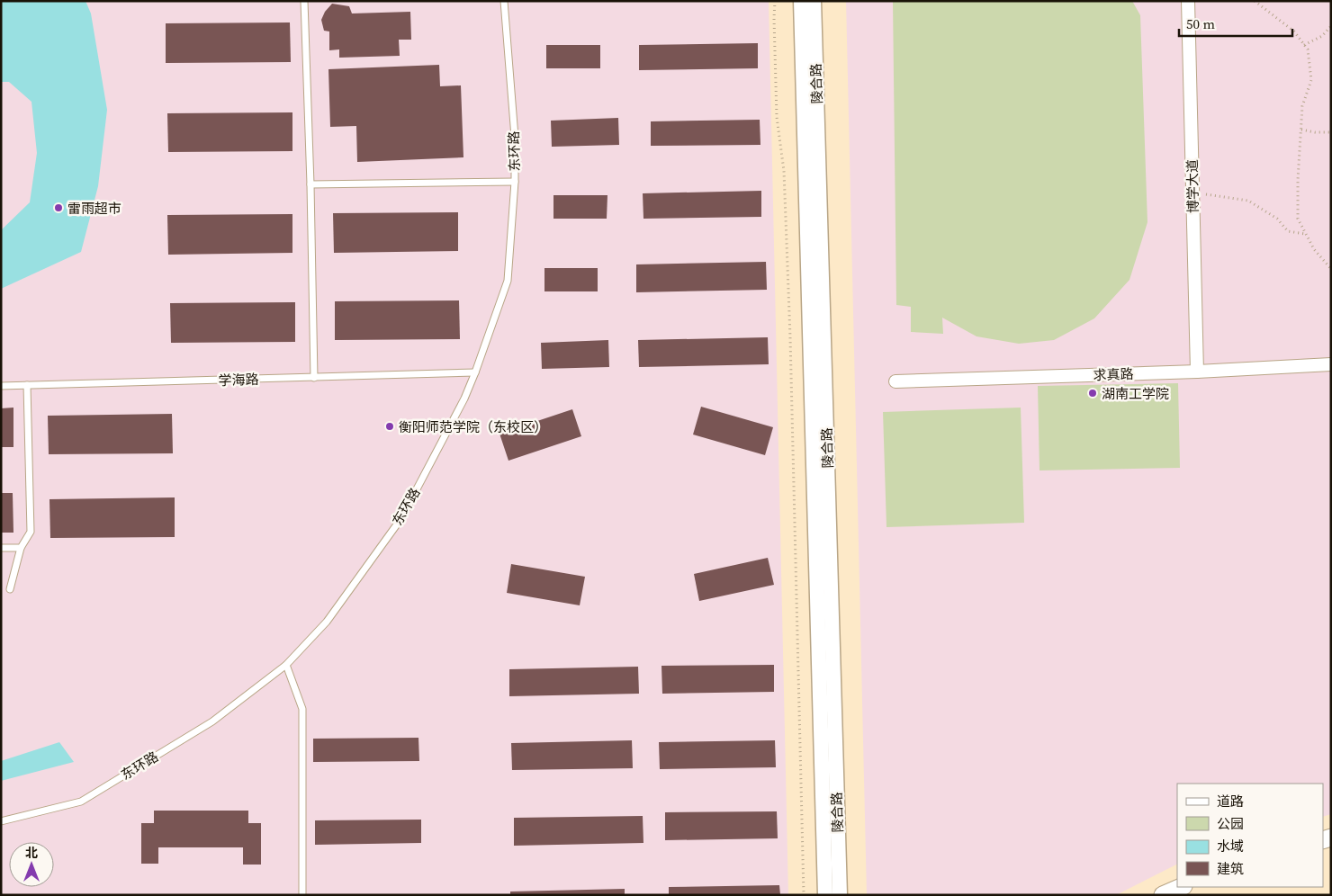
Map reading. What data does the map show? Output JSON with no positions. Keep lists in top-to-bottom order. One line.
{"streets":{"street":["陵合路","博学大道","求真路"],"lane":["东环路","学海路"]},"crossings":[["东环路","学海路"],["博学大道","求真路"]],"places":["雷雨超市","湖南工学院","衡阳师范学院（东校区）"],"legend":["道路","公园","水域","建筑"],"scale_bar":"50 m","north":"top"}
